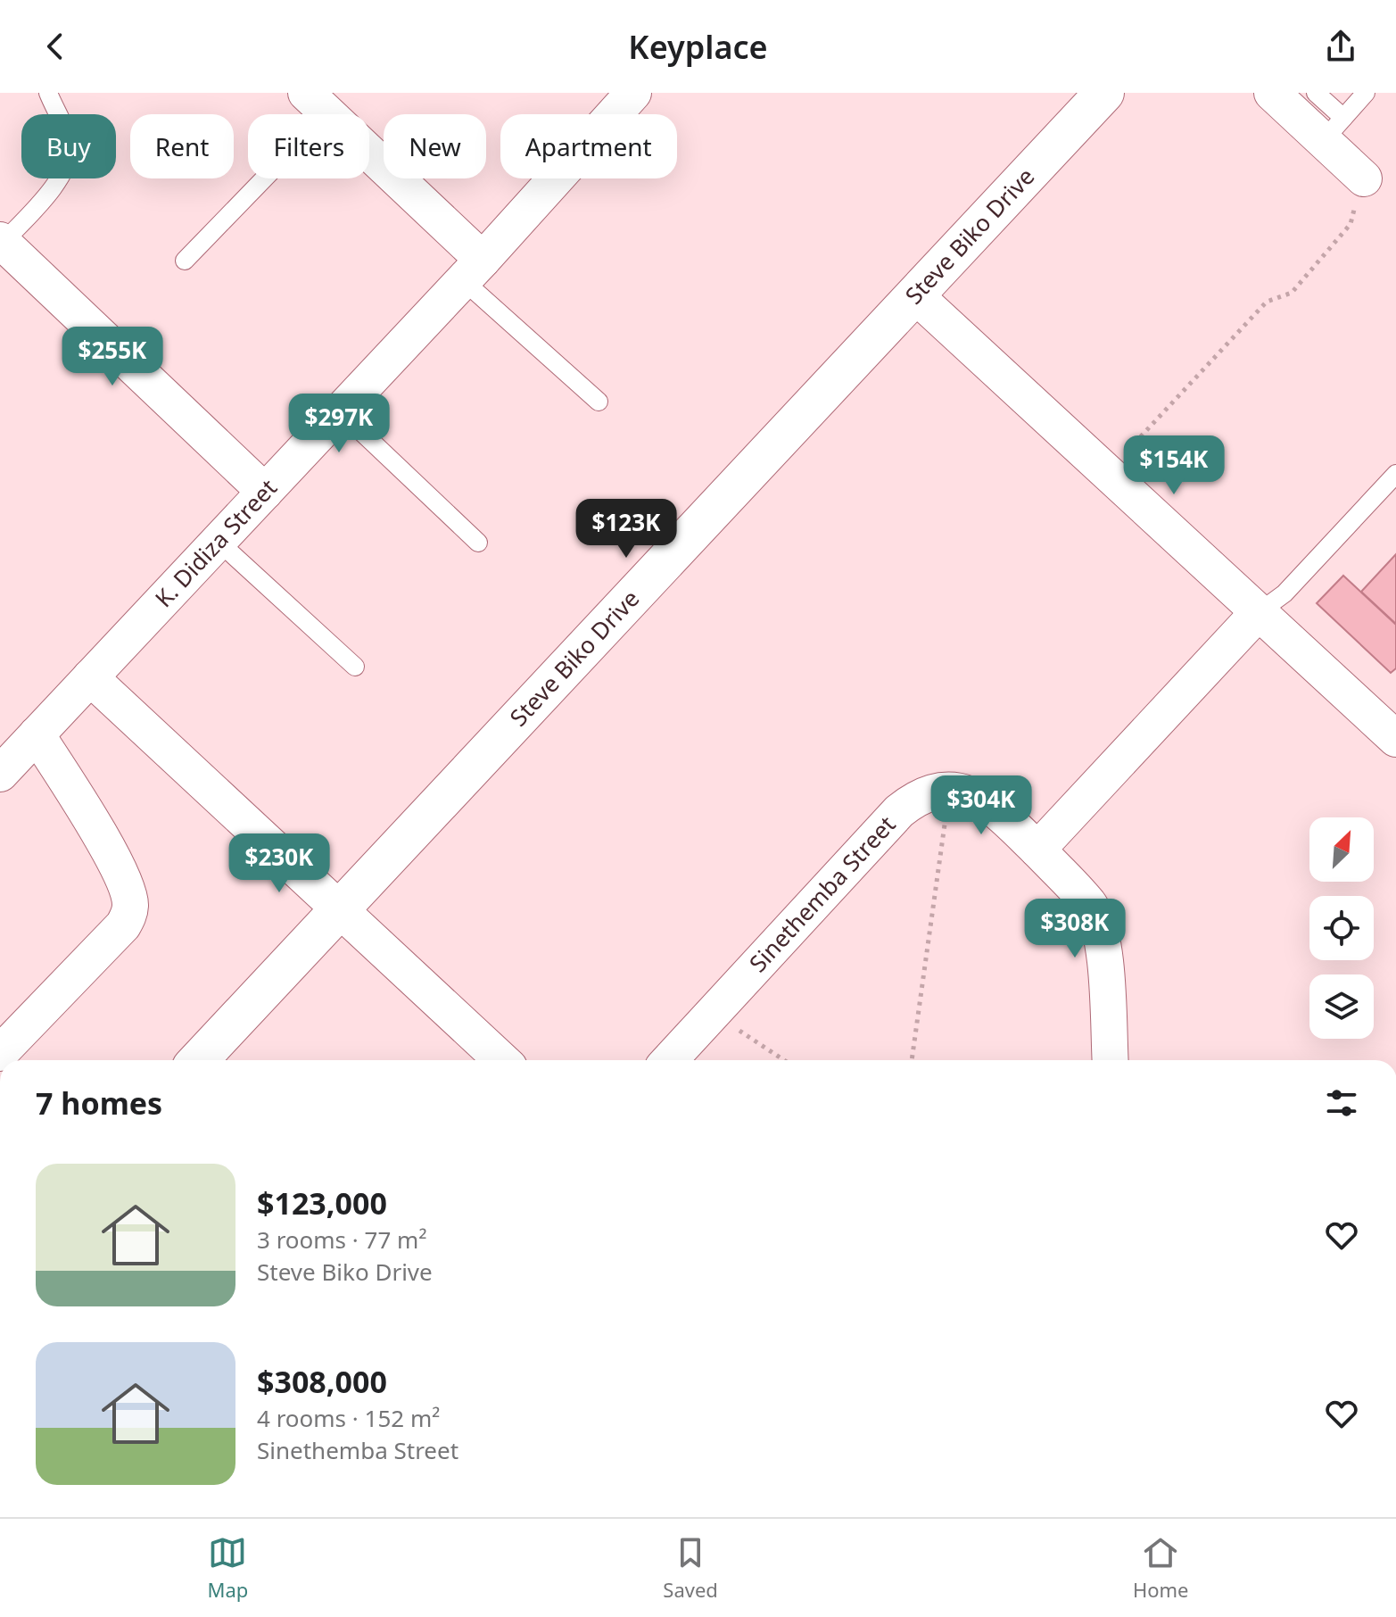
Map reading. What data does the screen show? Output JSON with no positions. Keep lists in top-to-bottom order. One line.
{"streets":{"main road":["Steve Biko Drive"],"street":["K. Didiza Street","Sinethemba Street"]},"north":"top right","page":{"header":"Keyplace","chip":["Buy","Rent","Filters","New","Apartment"],"price":["$255K","$297K","$154K","$123K","$304K","$230K","$308K"],"heading":"7 homes","list":[{"name":"$123,000","note":"3 rooms · 77 m² · Steve Biko Drive"},{"name":"$308,000","note":"4 rooms · 152 m² · Sinethemba Street"}],"tabs":["Map","Saved","Home"]}}
